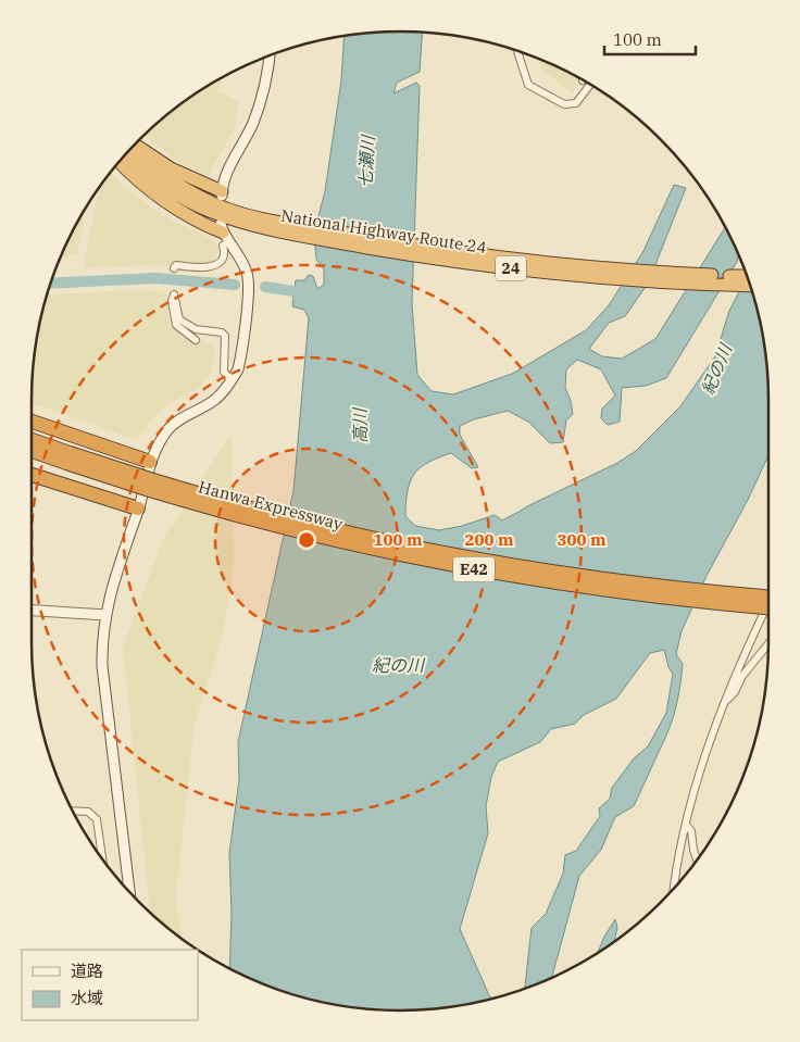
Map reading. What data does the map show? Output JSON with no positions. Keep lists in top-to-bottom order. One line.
{"streets":{"highway":["National Highway Route 24","24","Hanwa Expressway","E42"]},"water":["七瀬川","紀の川","高川"],"legend":["道路","水域"],"scale_bar":"100 m","rings":["100 m","200 m","300 m"]}
